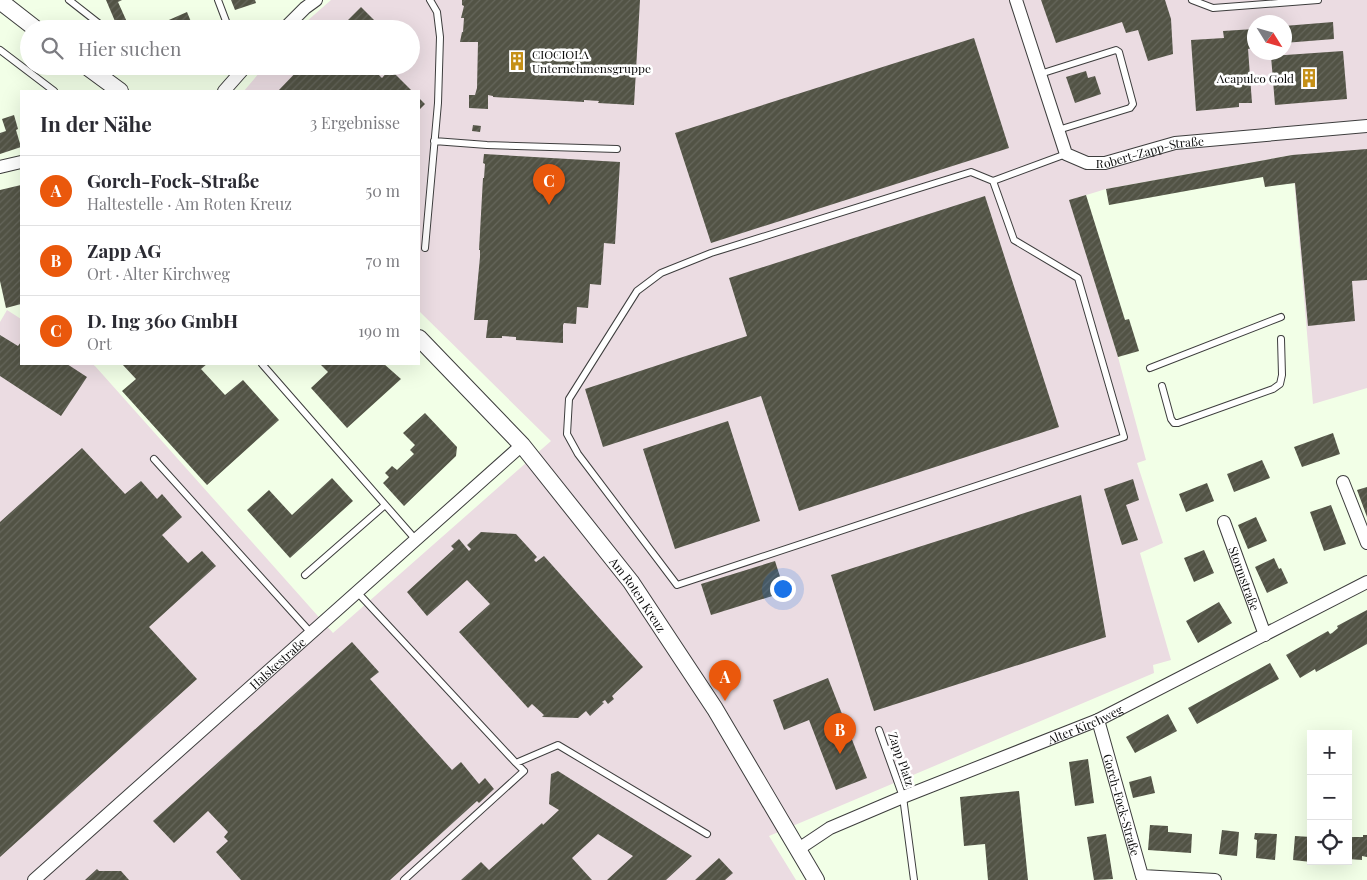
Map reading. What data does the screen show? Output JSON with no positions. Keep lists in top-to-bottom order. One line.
{"streets":{"street":["Robert-Zapp-Straße","Stormstraße","Am Roten Kreuz","Halskestraße","Alter Kirchweg","Gorch-Fock-Straße"],"lane":["Zapp Platz"]},"crossings":[["Stormstraße","Alter Kirchweg"],["Am Roten Kreuz","Halskestraße"],["Am Roten Kreuz","Alter Kirchweg"],["Alter Kirchweg","Zapp Platz"],["Alter Kirchweg","Gorch-Fock-Straße"]],"places":{"building":["CIOCIOLA Unternehmensgruppe","Acapulco Gold"]},"north":"bottom right","page":{"search":"Hier suchen","heading":["In der Nähe","3 Ergebnisse"],"list":[{"mark":"A","name":"Gorch-Fock-Straße","note":"Haltestelle · Am Roten Kreuz","value":"50 m"},{"mark":"B","name":"Zapp AG","note":"Ort · Alter Kirchweg","value":"70 m"},{"mark":"C","name":"D. Ing 360 GmbH","note":"Ort","value":"190 m"}],"pins":["C","A","B"],"map_buttons":["+","−"]}}
